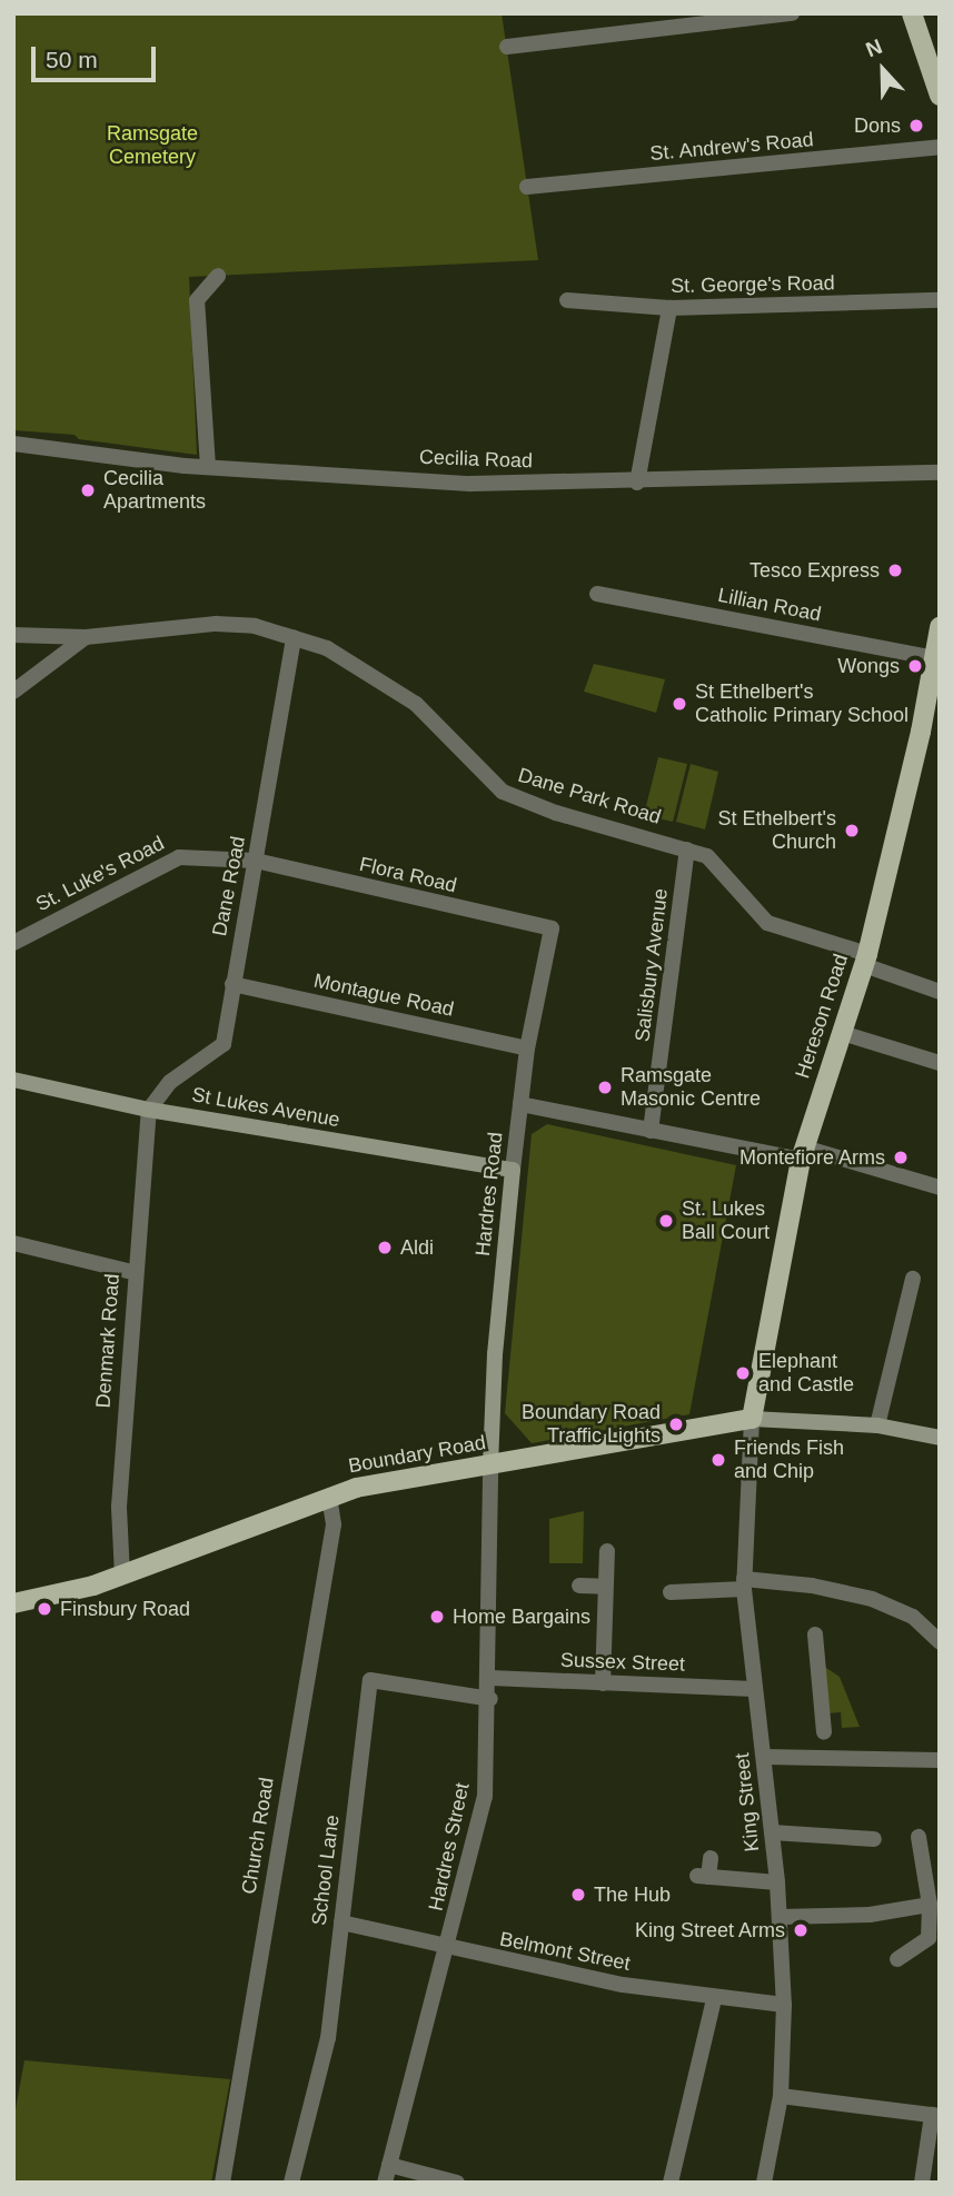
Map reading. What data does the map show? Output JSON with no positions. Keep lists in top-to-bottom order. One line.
{"streets":{"main road":["Hereson Road","Boundary Road"],"street":["St. Andrew's Road","St. George's Road","Cecilia Road","Lillian Road","Dane Park Road","St. Luke's Road","Flora Road","Dane Road","Salisbury Avenue","Montague Road","St Lukes Avenue","Hardres Road","Denmark Road","Sussex Street","King Street","Church Road","Hardres Street","School Lane","Belmont Street"]},"crossings":[["Lillian Road","Hereson Road"],["Dane Park Road","Dane Road"],["Dane Park Road","Salisbury Avenue"],["Dane Park Road","Hereson Road"],["St. Luke's Road","Flora Road"],["St. Luke's Road","Dane Road"],["Flora Road","Dane Road"],["Flora Road","Hardres Road"],["Dane Road","Montague Road"],["Dane Road","St Lukes Avenue"],["Dane Road","Denmark Road"],["Montague Road","Hardres Road"],["Hereson Road","Boundary Road"],["Hereson Road","King Street"],["St Lukes Avenue","Hardres Road"],["St Lukes Avenue","Denmark Road"],["Hardres Road","Boundary Road"],["Hardres Road","Hardres Street"],["Denmark Road","Boundary Road"],["Boundary Road","King Street"],["Boundary Road","Church Road"],["Boundary Road","Hardres Street"],["Sussex Street","King Street"],["Sussex Street","Hardres Street"],["King Street","Belmont Street"],["Hardres Street","School Lane"],["Hardres Street","Belmont Street"],["School Lane","Belmont Street"]],"parks":["Ramsgate Cemetery"],"places":["Dons","Cecilia Apartments","Tesco Express","Wongs","St Ethelbert's Catholic Primary School","St Ethelbert's Church","Ramsgate Masonic Centre","Montefiore Arms","St. Lukes Ball Court","Aldi","Elephant and Castle","Boundary Road Traffic Lights","Friends Fish and Chip","Finsbury Road","Home Bargains","The Hub","King Street Arms"],"scale_bar":"50 m","north":"top"}
